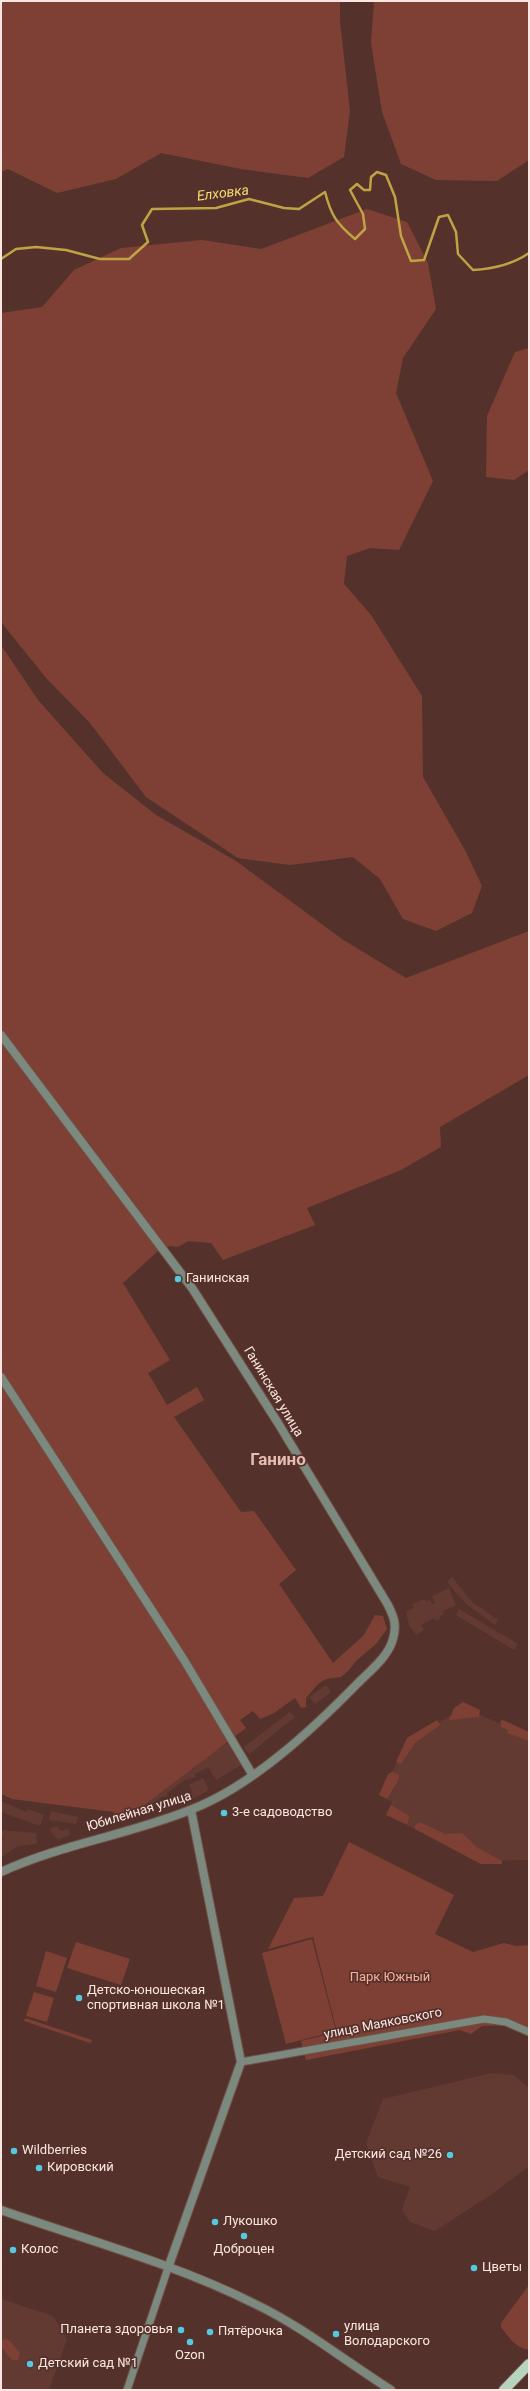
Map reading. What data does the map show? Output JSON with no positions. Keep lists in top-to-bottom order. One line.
{"streets":{"street":["Ганинская улица","Юбилейная улица","улица Маяковского"]},"crossings":[["Ганинская улица","Юбилейная улица"]],"districts":["Ганино"],"water":["Елховка"],"parks":["Парк Южный"],"places":["Ганинская","3-е садоводство","Детско-юношеская спортивная школа №1","Wildberries","Детский сад №26","Кировский","Лукошко","Доброцен","Колос","Цветы","Планета здоровья","Пятёрочка","улица Володарского","Ozon","Детский сад №1"]}
